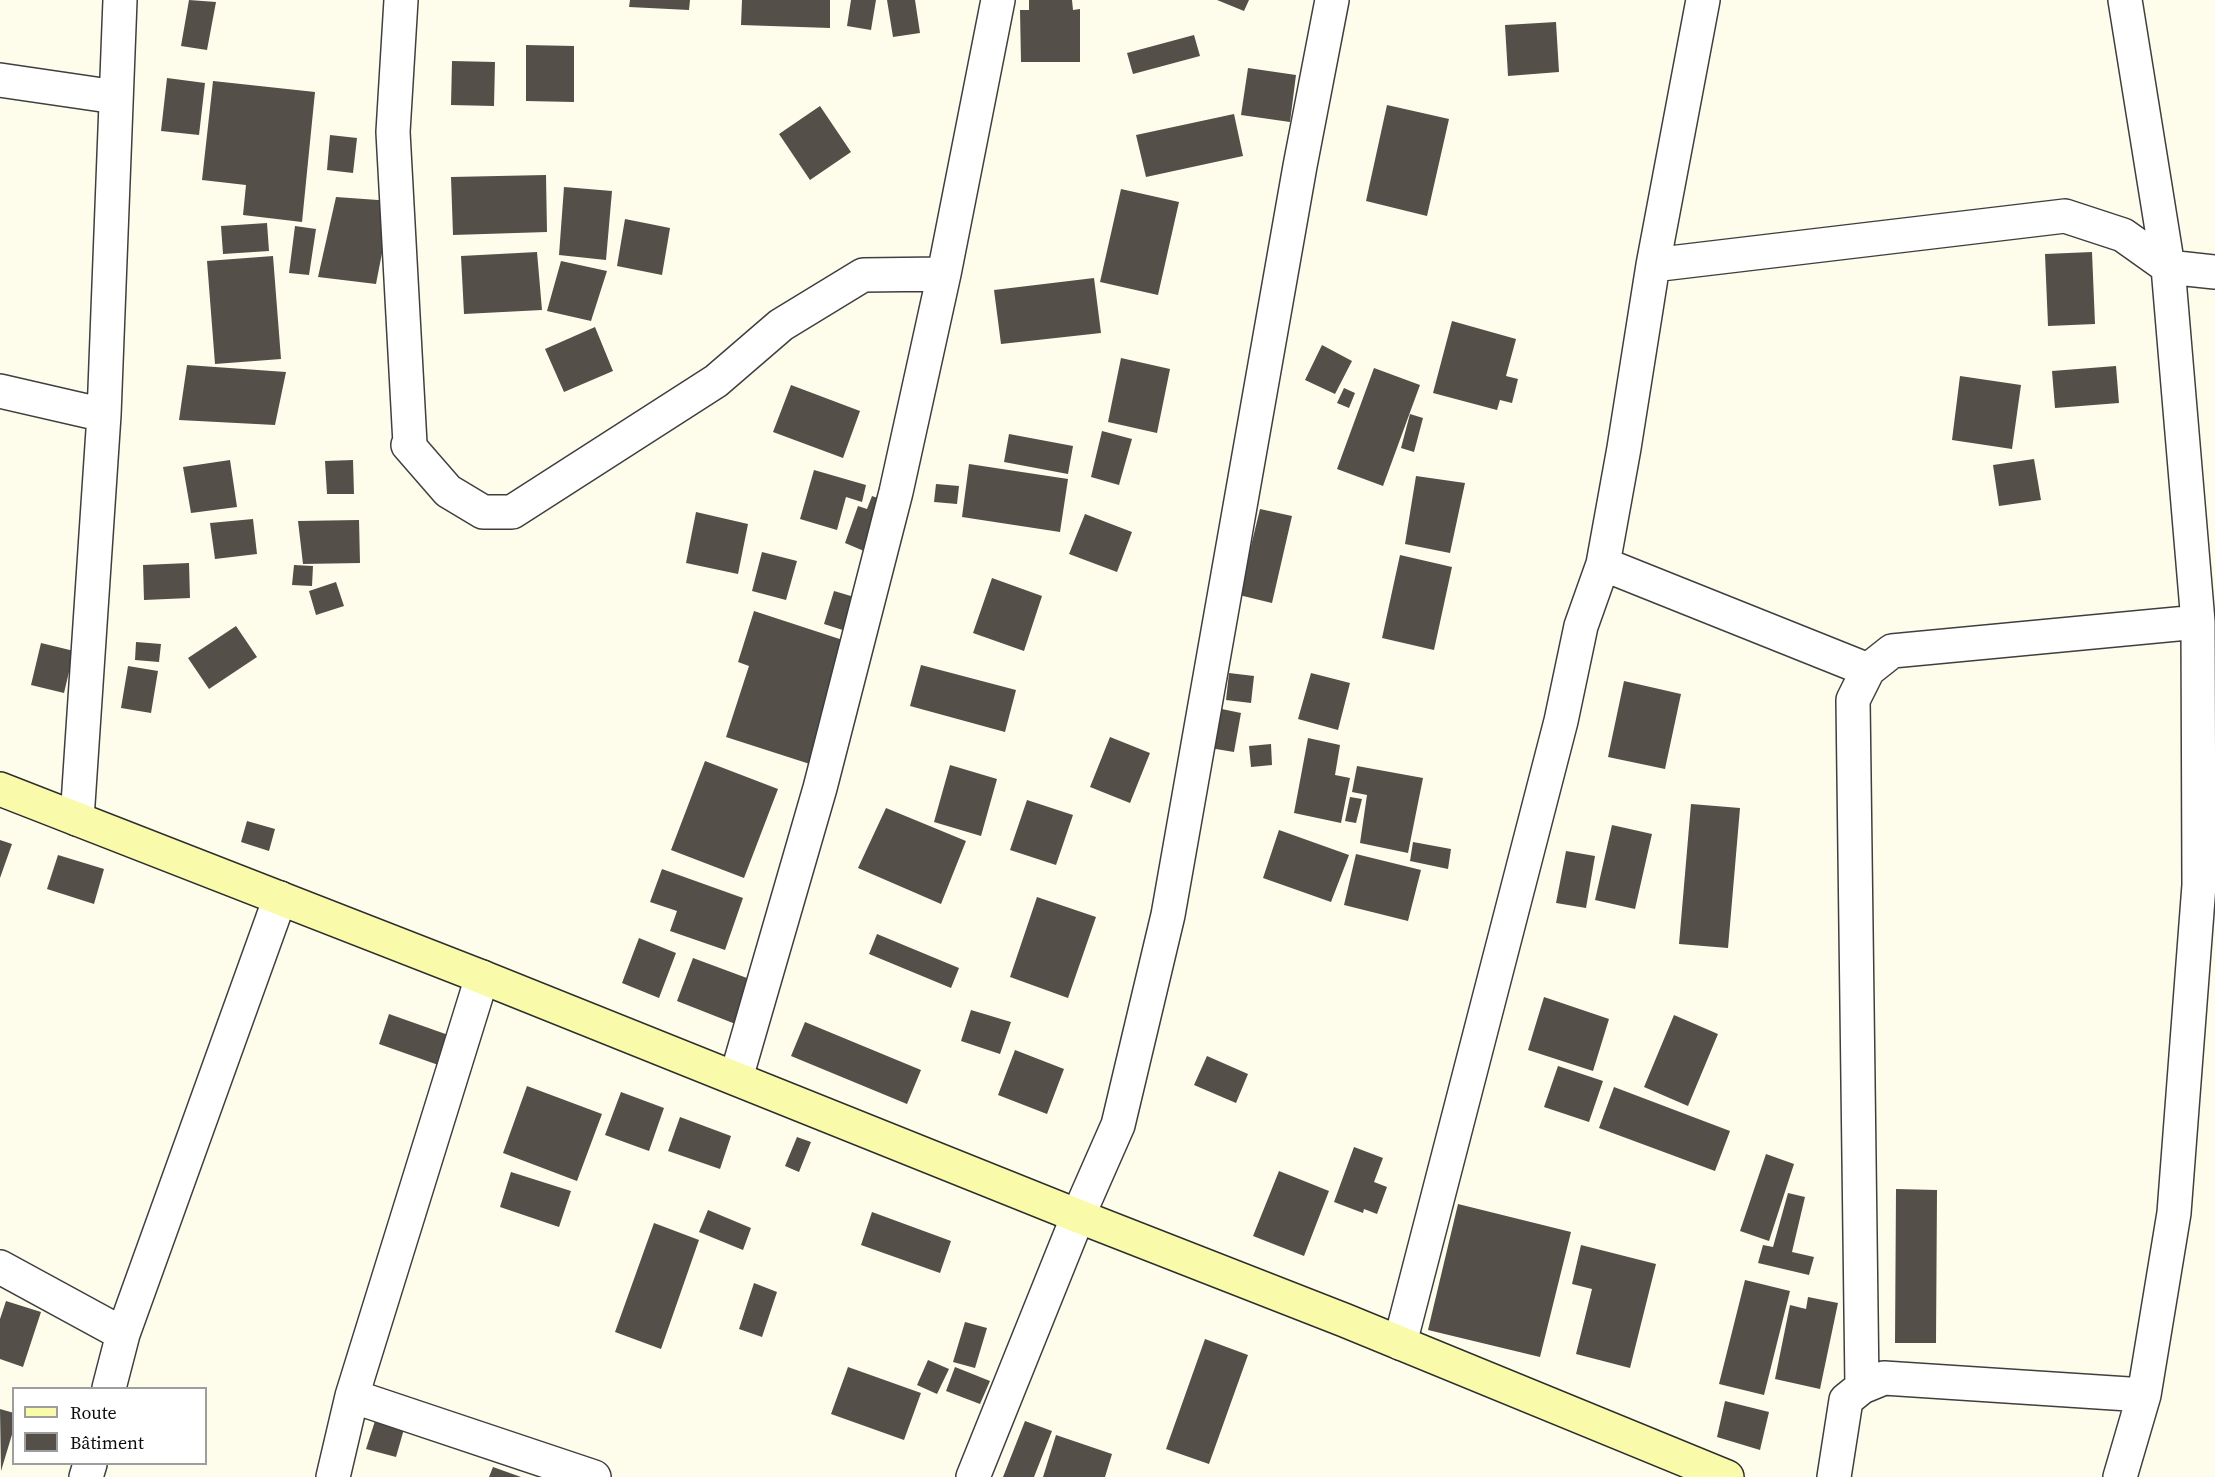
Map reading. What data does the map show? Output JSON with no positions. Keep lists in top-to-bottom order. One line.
{"legend":["Route","Bâtiment"]}
